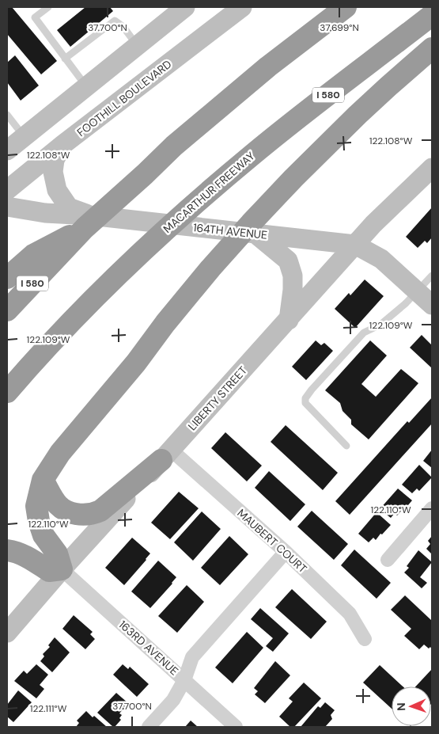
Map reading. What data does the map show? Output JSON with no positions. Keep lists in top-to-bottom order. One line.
{"streets":{"highway":["I 580","MACARTHUR FREEWAY"],"street":["FOOTHILL BOULEVARD","164TH AVENUE","LIBERTY STREET","MAUBERT COURT","163RD AVENUE"]},"crossings":[["I 580","164TH AVENUE"],["164TH AVENUE","LIBERTY STREET"],["LIBERTY STREET","MAUBERT COURT"],["LIBERTY STREET","163RD AVENUE"]],"north":"left","coordinates":["37.700°N","37.699°N","122.108°W","122.109°W","122.110°W","122.111°W"]}
